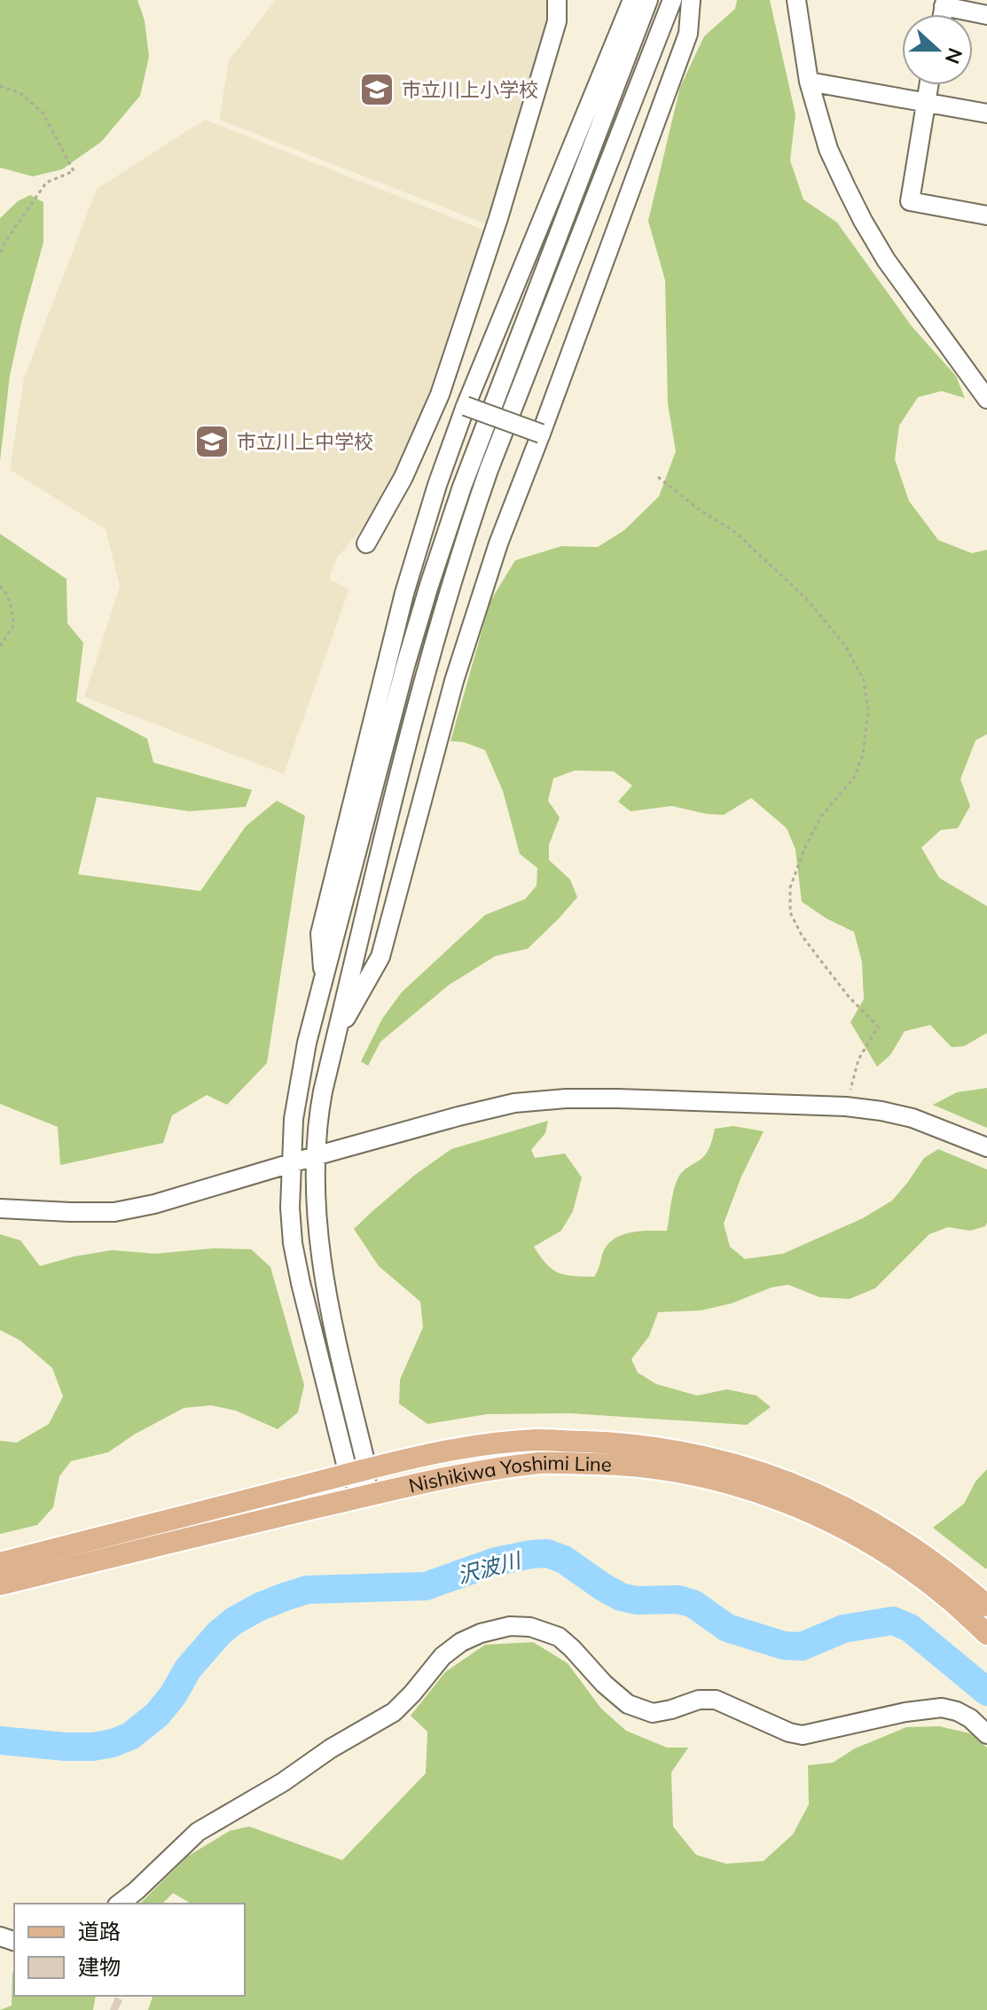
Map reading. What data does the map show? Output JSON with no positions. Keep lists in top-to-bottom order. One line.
{"streets":{"main road":["Nishikiwa Yoshimi Line"]},"water":["沢波川"],"places":{"school or university":["市立川上小学校","市立川上中学校"]},"legend":["道路","建物"],"north":"right"}
